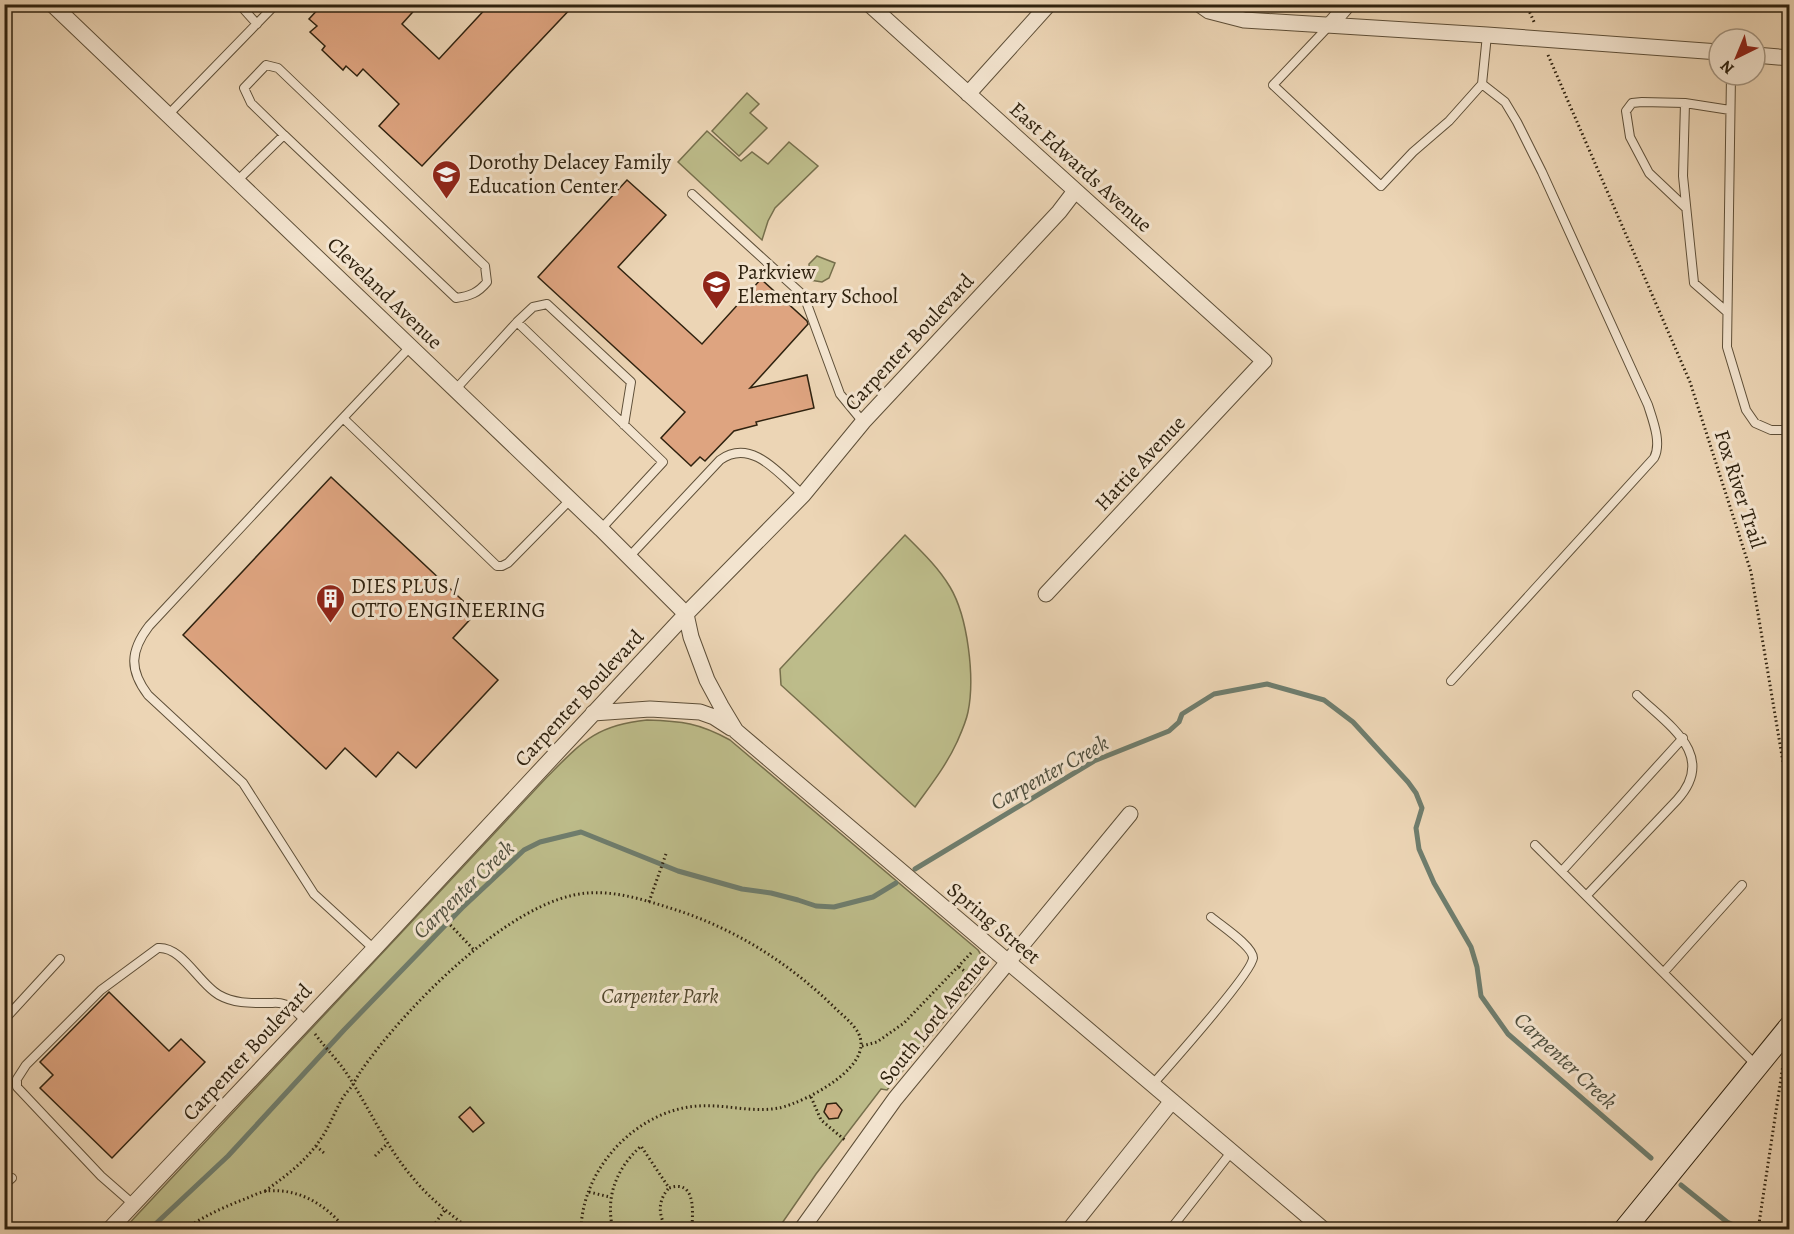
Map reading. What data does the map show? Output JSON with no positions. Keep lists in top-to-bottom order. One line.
{"streets":{"street":["East Edwards Avenue","Cleveland Avenue","Carpenter Boulevard","Hattie Avenue","Spring Street","South Lord Avenue"],"path":["Fox River Trail"]},"crossings":[["East Edwards Avenue","Carpenter Boulevard"],["East Edwards Avenue","Hattie Avenue"],["Cleveland Avenue","Carpenter Boulevard"],["Cleveland Avenue","Spring Street"],["Carpenter Boulevard","Spring Street"],["Spring Street","South Lord Avenue"]],"water":["Carpenter Creek"],"parks":["Carpenter Park"],"places":{"school or university":["Dorothy Delacey Family Education Center","Parkview Elementary School"],"building":["DIES PLUS / OTTO ENGINEERING"]},"north":"bottom left"}
